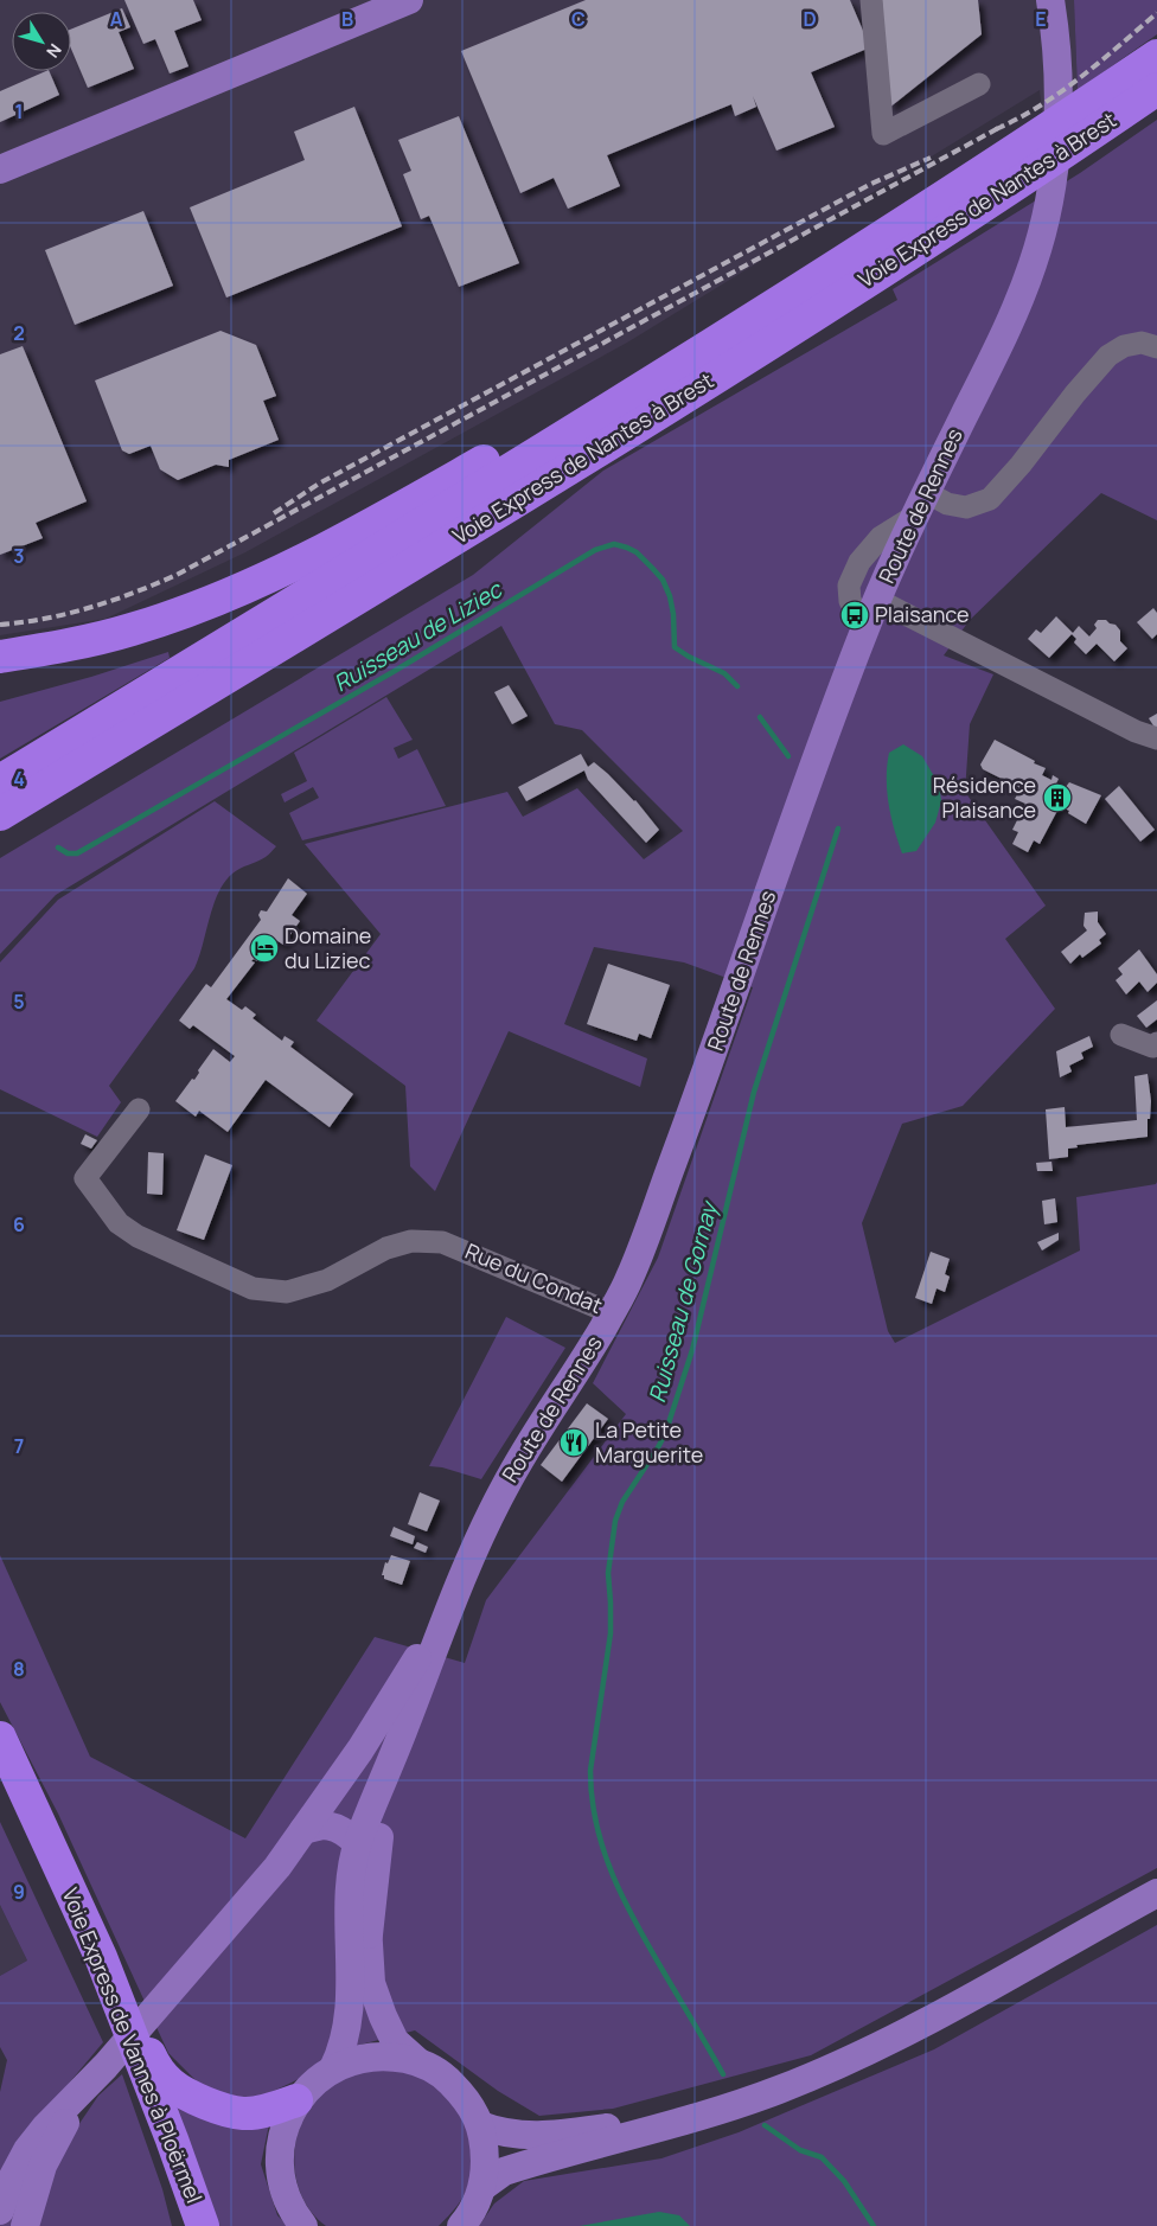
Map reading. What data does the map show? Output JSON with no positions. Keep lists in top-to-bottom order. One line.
{"streets":{"highway":["Voie Express de Nantes à Brest","Voie Express de Vannes à Ploërmel"],"main road":["Route de Rennes"],"street":["Rue du Condat"]},"crossings":[["Route de Rennes","Rue du Condat"]],"water":["Ruisseau de Liziec","Ruisseau de Gornay"],"places":{"bus stop":["Plaisance"],"building":["Résidence Plaisance"],"hotel":["Domaine du Liziec"],"restaurant":["La Petite Marguerite"]},"north":"bottom right","grid":{"columns":["A","B","C","D","E"],"rows":["1","2","3","4","5","6","7","8","9"]}}
